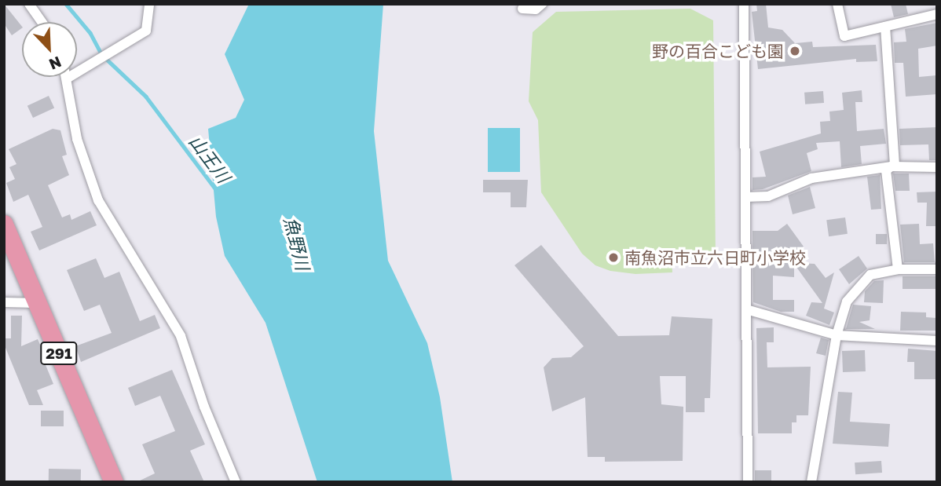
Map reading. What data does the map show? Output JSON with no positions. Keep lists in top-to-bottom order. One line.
{"streets":{"highway":["291"]},"water":["山王川","魚野川"],"places":["野の百合こども園","南魚沼市立六日町小学校"],"north":"bottom right"}
